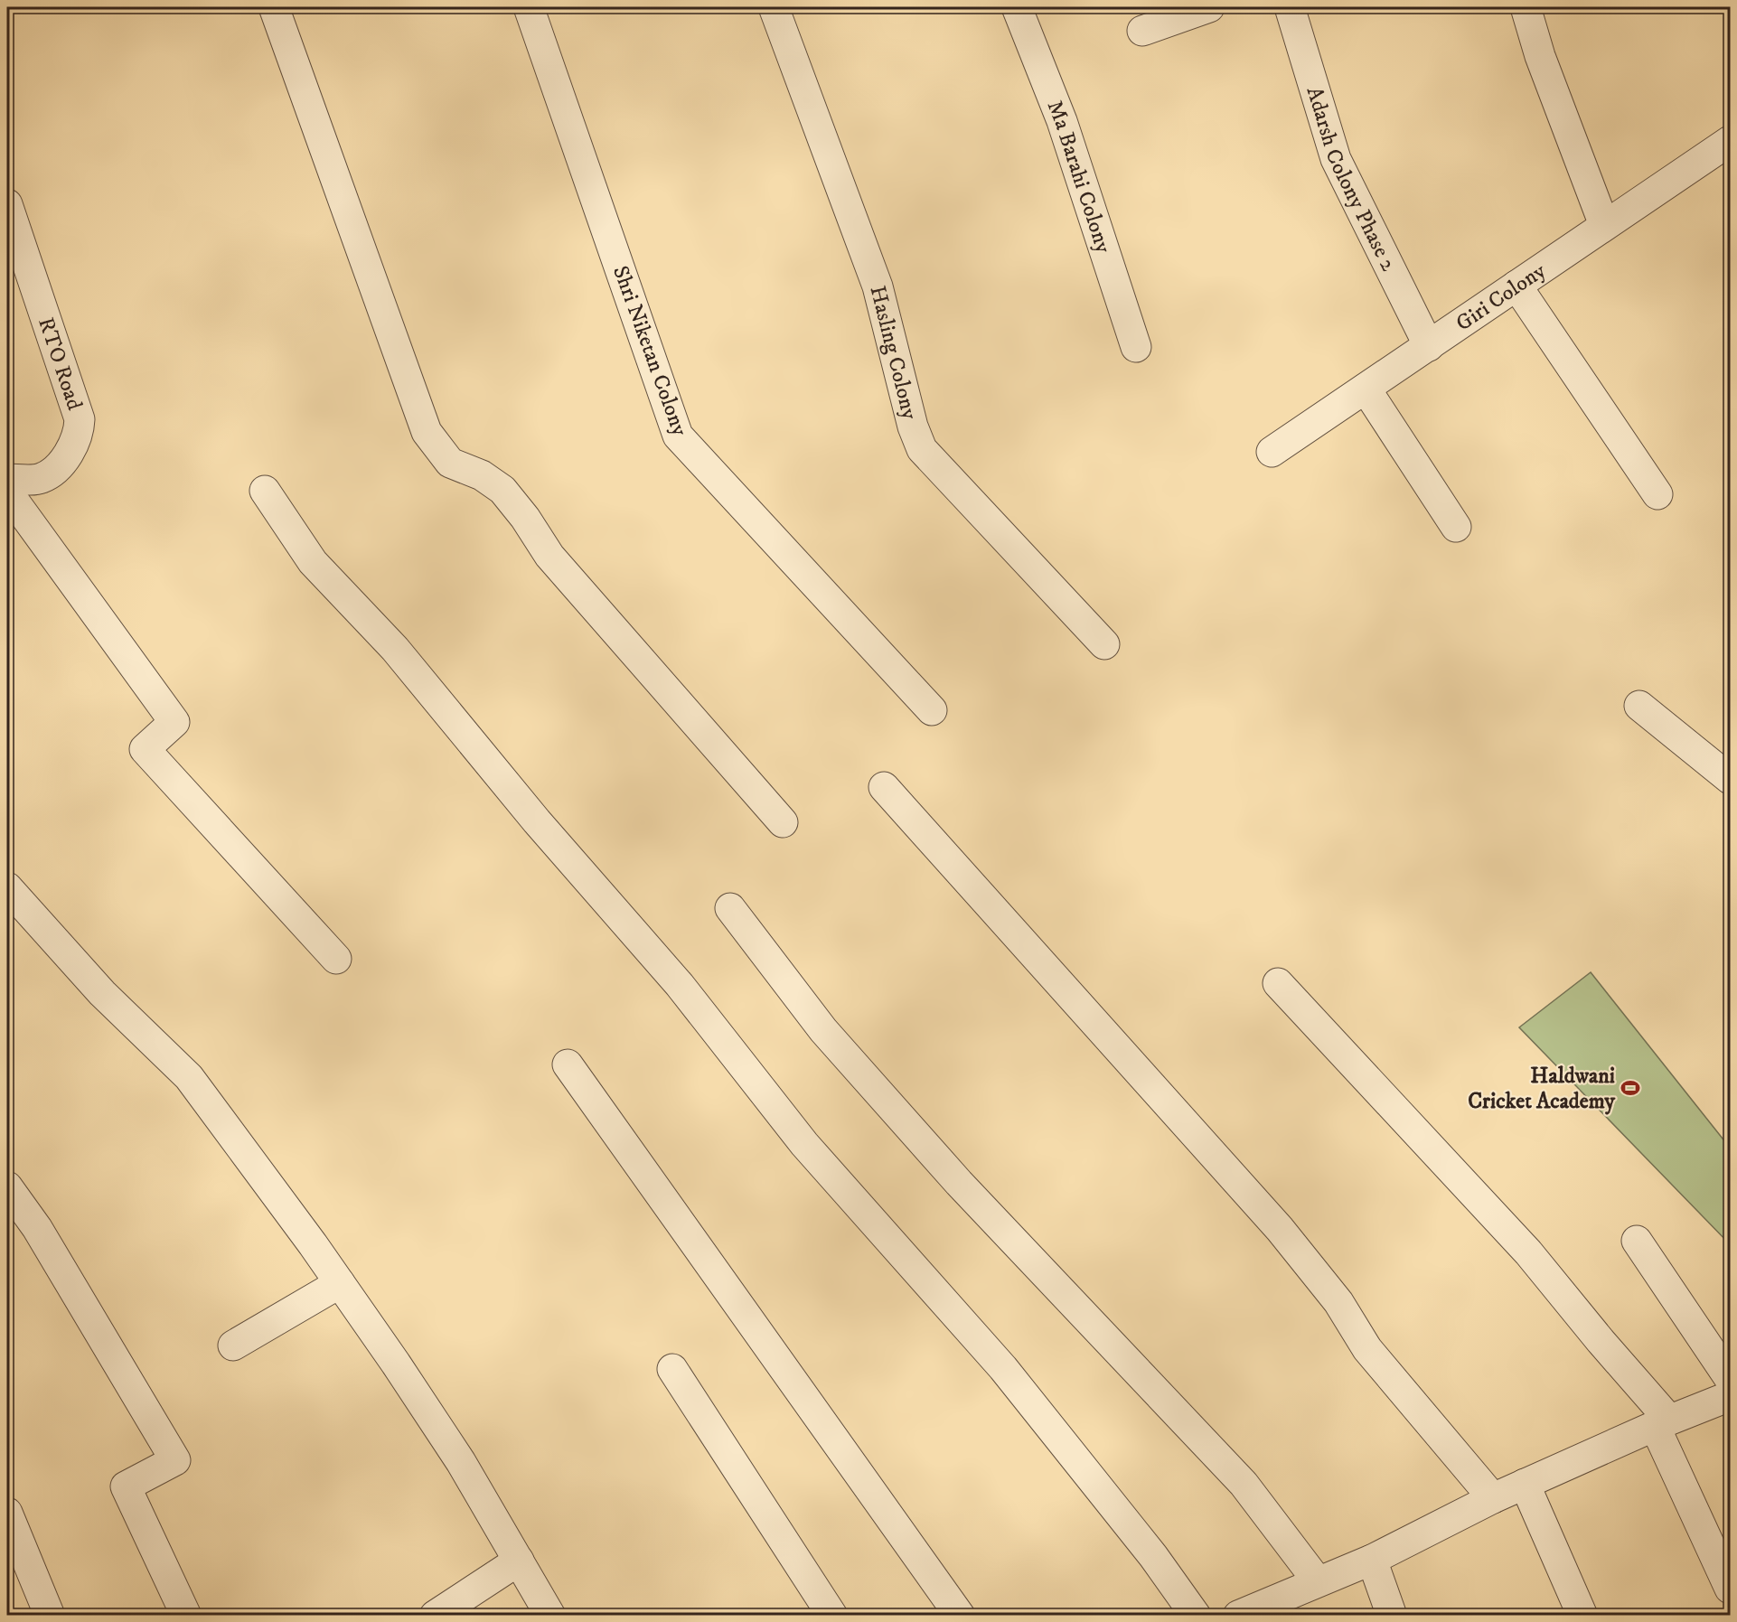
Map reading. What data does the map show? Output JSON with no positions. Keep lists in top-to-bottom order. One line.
{"streets":{"street":["Ma Barahi Colony","Adarsh Colony Phase 2","Giri Colony","Shri Niketan Colony","Hasling Colony","RTO Road"]},"crossings":[["Adarsh Colony Phase 2","Giri Colony"]],"places":{"sports":["Haldwani Cricket Academy"]}}
